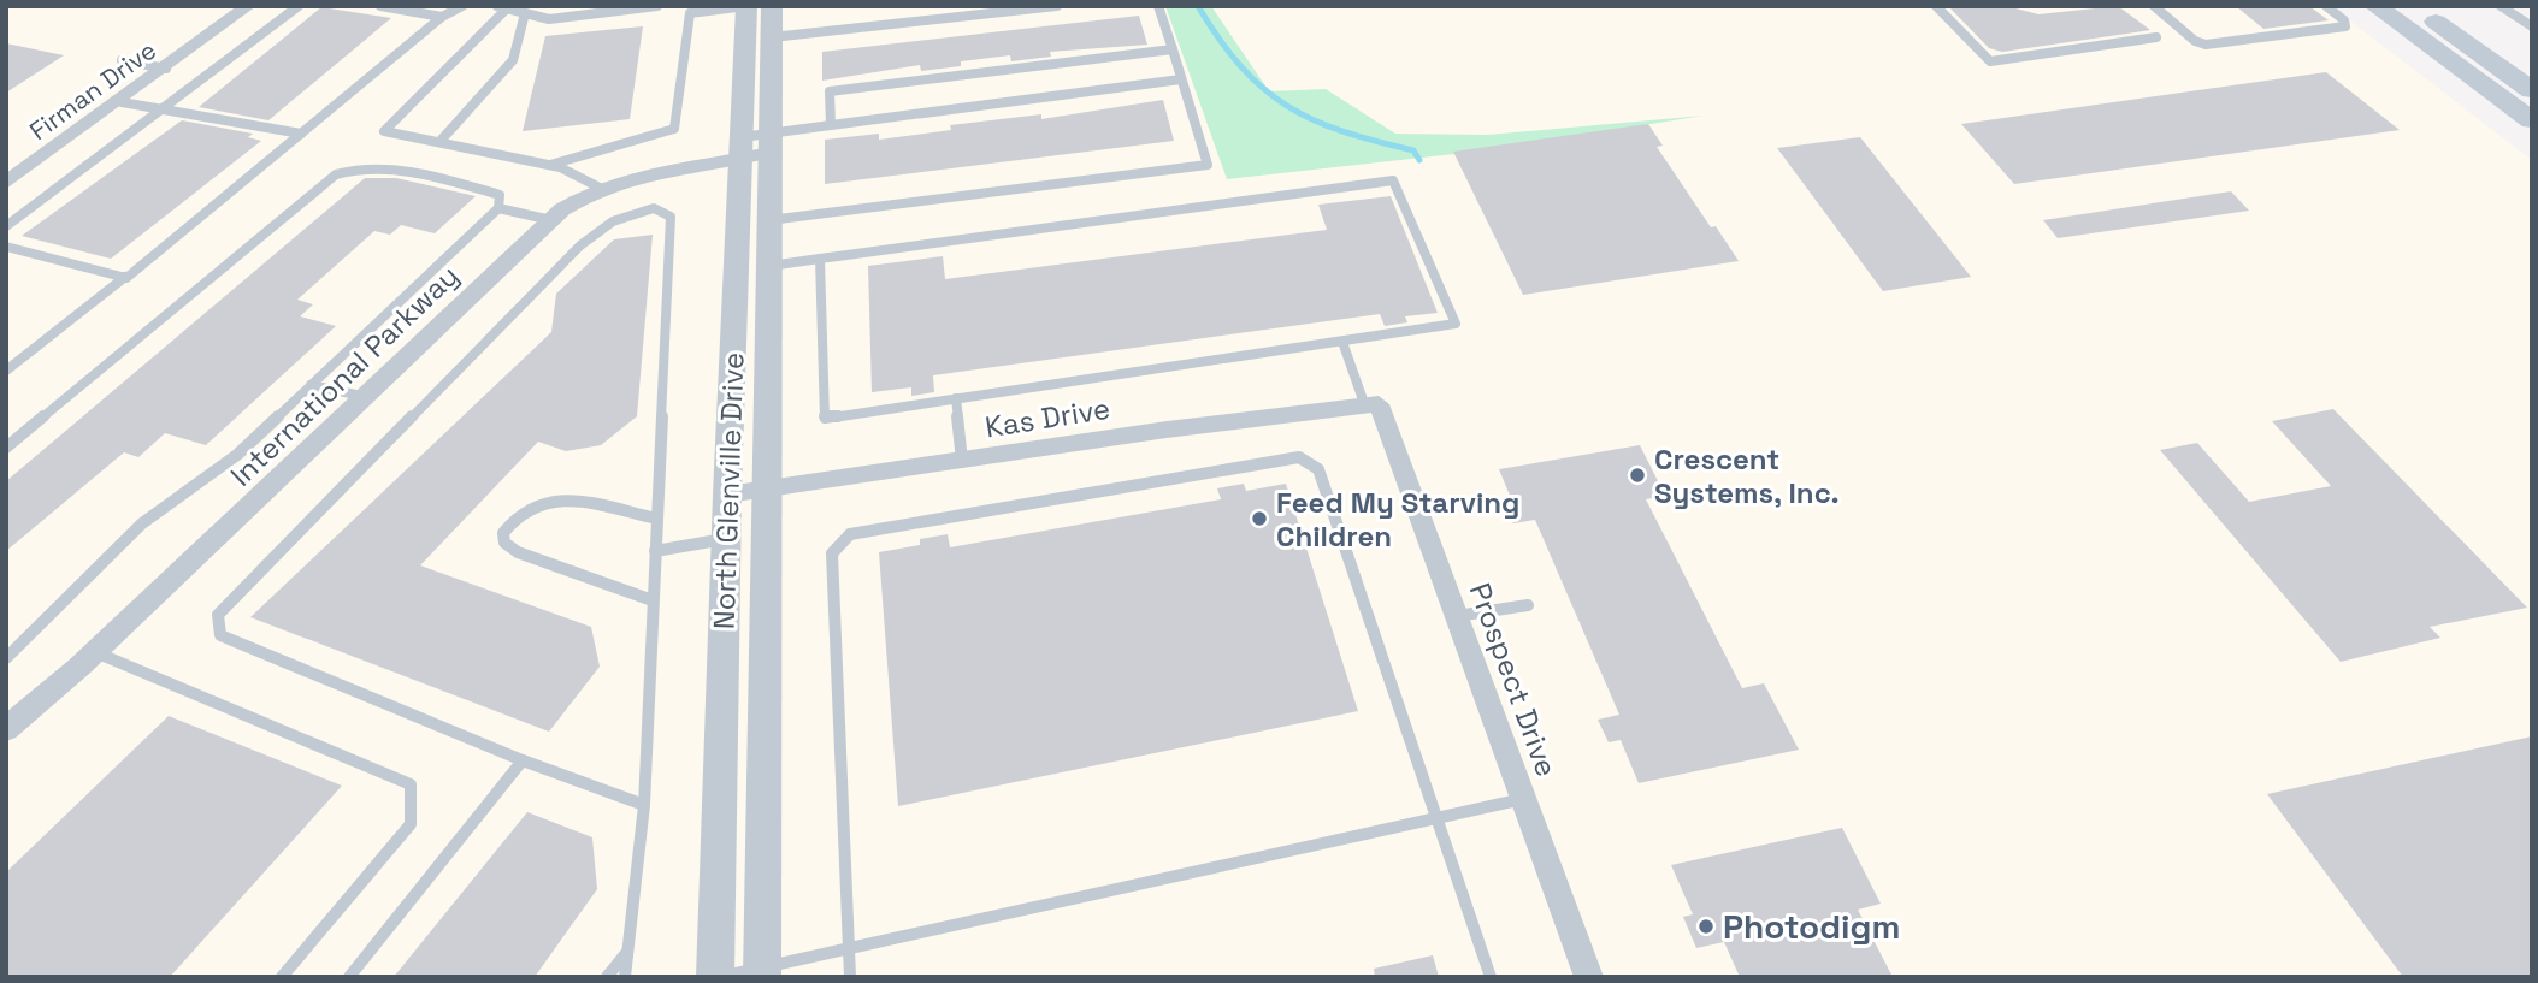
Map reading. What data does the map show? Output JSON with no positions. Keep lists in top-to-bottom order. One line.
{"streets":{"street":["Firman Drive","International Parkway","Kas Drive","North Glenville Drive","Prospect Drive"]},"crossings":[["International Parkway","North Glenville Drive"],["Kas Drive","North Glenville Drive"],["Kas Drive","Prospect Drive"]],"places":["Crescent Systems, Inc.","Feed My Starving Children","Photodigm"]}
